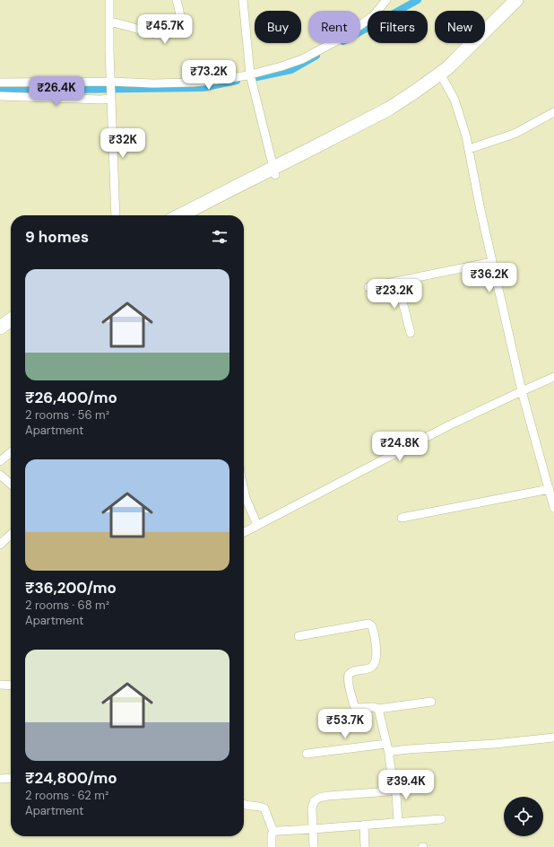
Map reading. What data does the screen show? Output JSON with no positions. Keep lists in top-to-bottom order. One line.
{"page":{"chip":["Buy","Rent","Filters","New"],"price":["₹45.7K","₹73.2K","₹26.4K","₹32K","₹36.2K","₹23.2K","₹24.8K","₹53.7K","₹39.4K"],"heading":"9 homes","list":[{"name":"₹26,400/mo","note":"2 rooms · 56 m² · Apartment"},{"name":"₹36,200/mo","note":"2 rooms · 68 m² · Apartment"},{"name":"₹24,800/mo","note":"2 rooms · 62 m² · Apartment"}]}}
